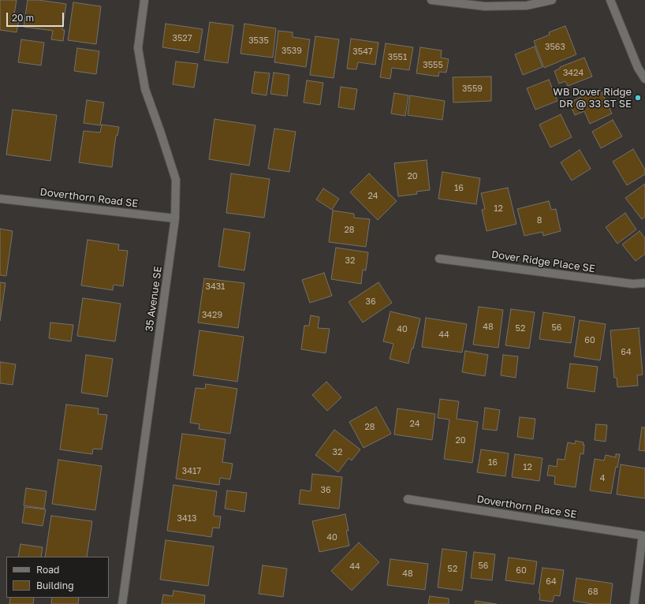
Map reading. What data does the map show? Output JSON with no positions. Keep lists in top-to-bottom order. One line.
{"streets":{"street":["Doverthorn Road SE","Dover Ridge Place SE","35 Avenue SE","Doverthorn Place SE"]},"crossings":[["Doverthorn Road SE","35 Avenue SE"]],"places":["WB Dover Ridge DR @ 33 ST SE"],"house_numbers":["3527","3535","3563","3539","3547","3551","3555","3424","3559","20","16","24","12","8","28","32","3431","36","3429","48","56","52","40","44","60","64","24","28","20","32","16","12","3417","4","36","3413","40","56","44","52","60","48","64","68"],"legend":["Road","Building"],"scale_bar":"20 m"}
